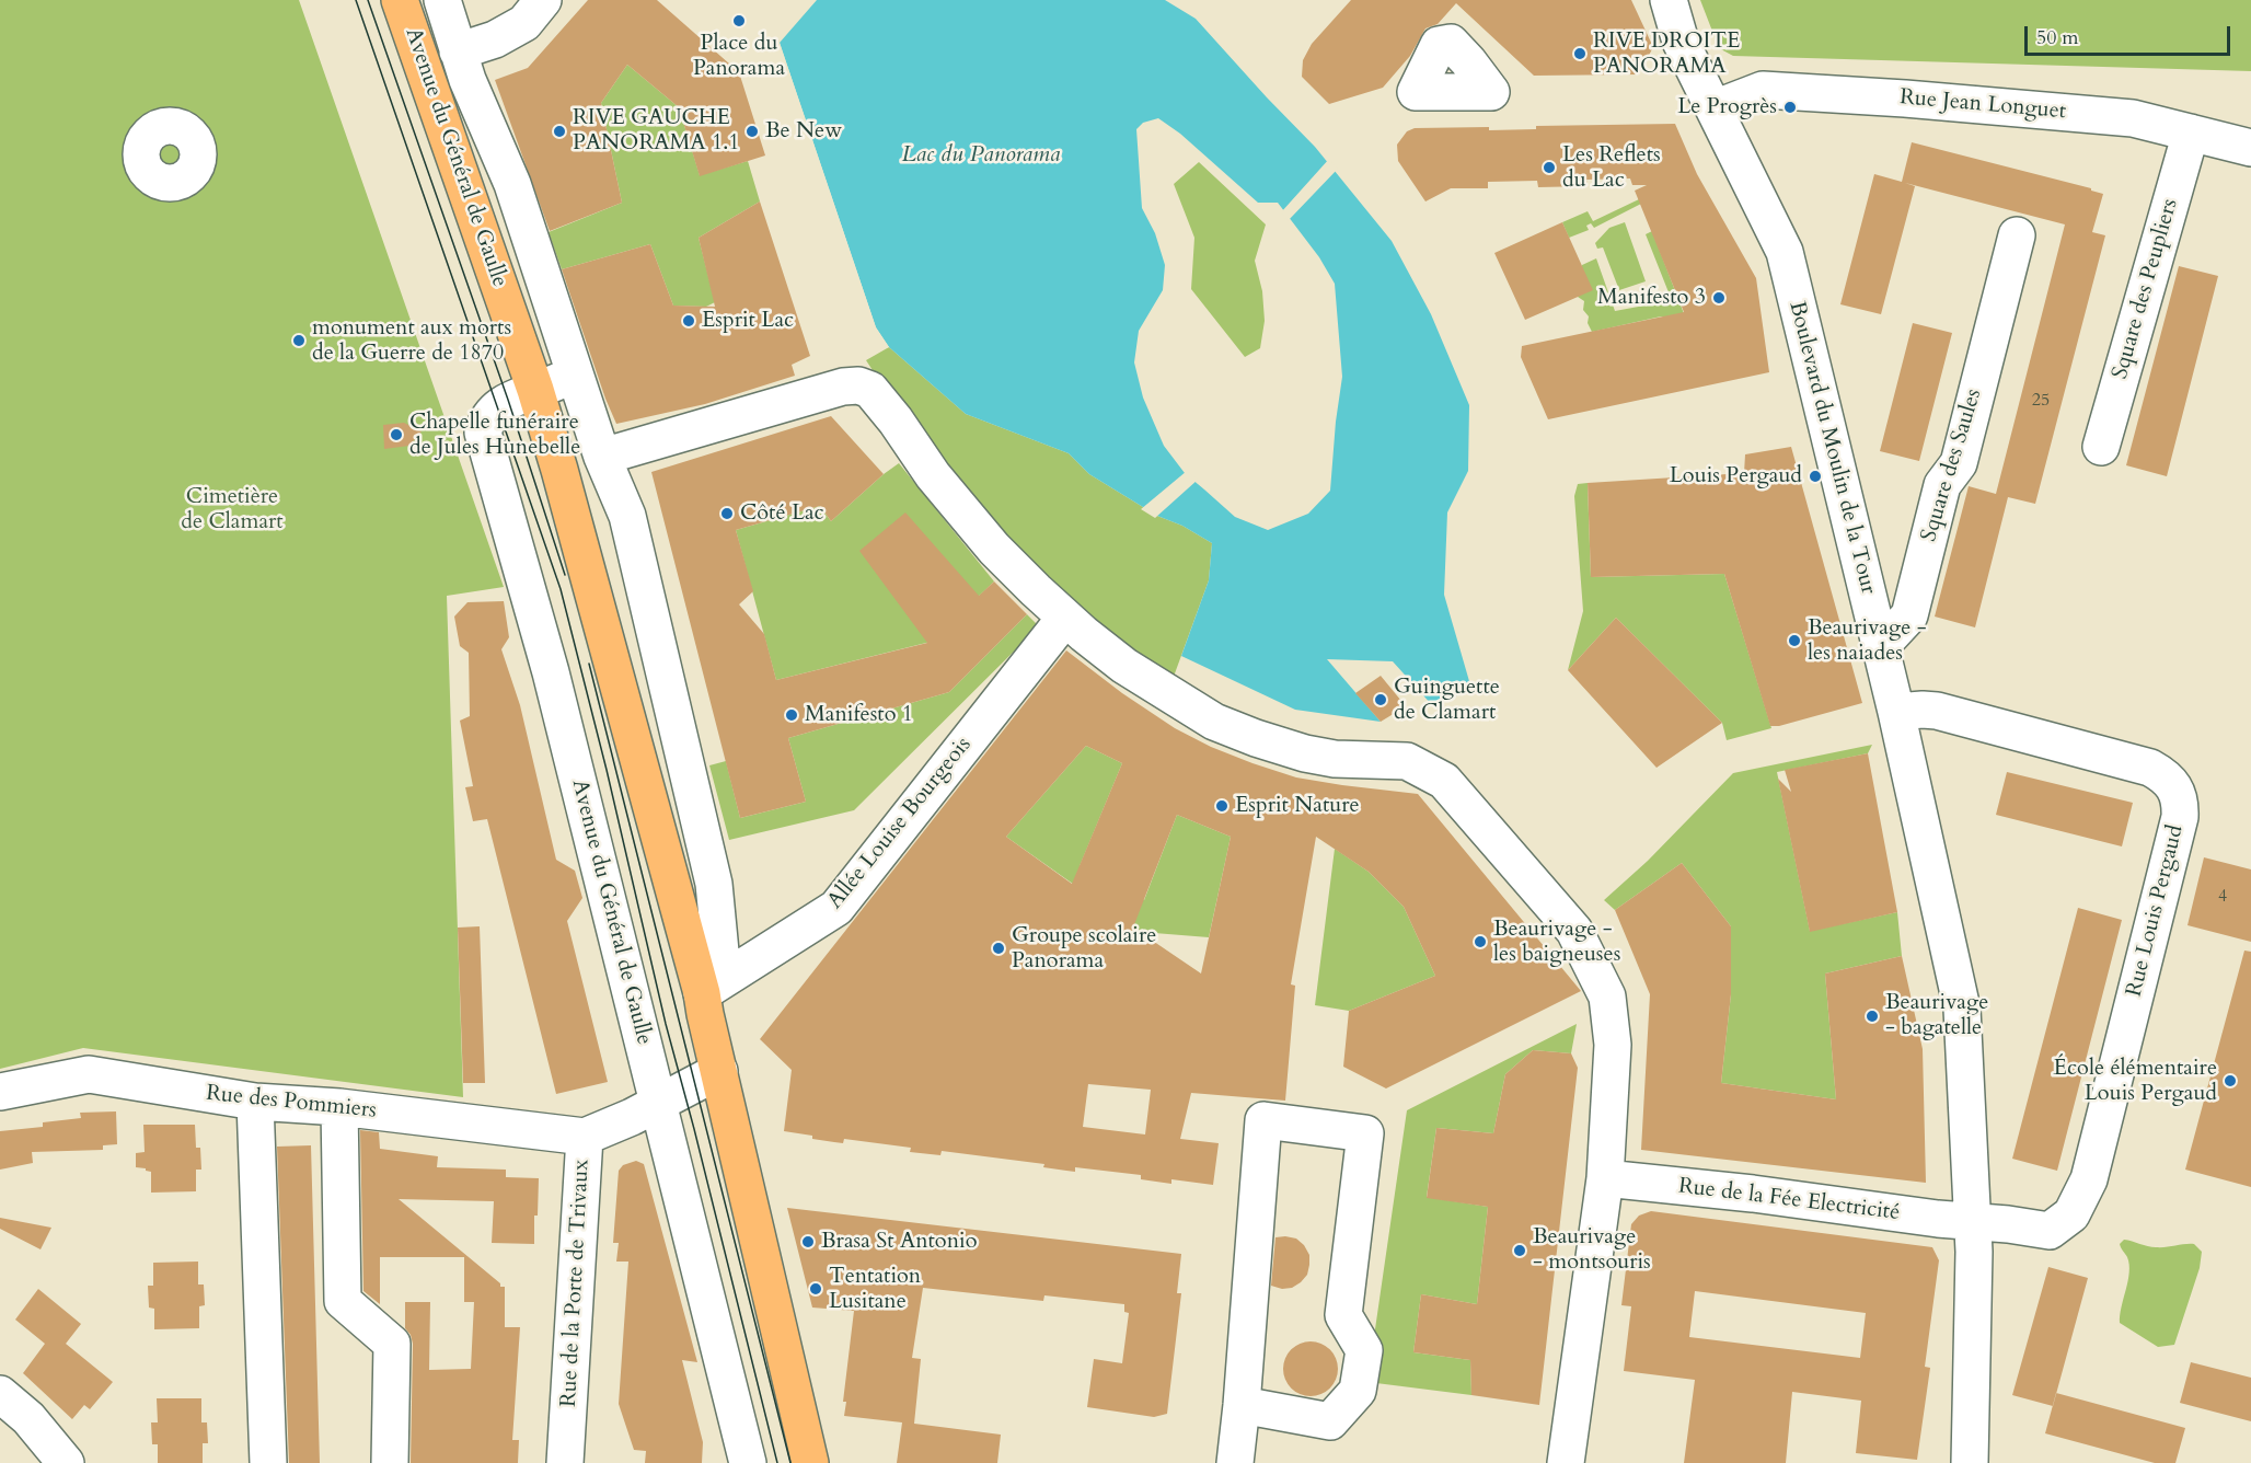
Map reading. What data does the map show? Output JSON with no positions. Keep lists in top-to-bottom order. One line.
{"streets":{"main road":["Avenue du Général de Gaulle"],"street":["Rue Jean Longuet","Square des Peupliers","Boulevard du Moulin de la Tour","Square des Saules","Allée Louise Bourgeois","Rue Louis Pergaud","Rue des Pommiers","Rue de la Fée Electricité","Rue de la Porte de Trivaux"]},"crossings":[["Rue Jean Longuet","Square des Peupliers"],["Rue Jean Longuet","Boulevard du Moulin de la Tour"],["Avenue du Général de Gaulle","Allée Louise Bourgeois"],["Avenue du Général de Gaulle","Rue de la Porte de Trivaux"],["Boulevard du Moulin de la Tour","Square des Saules"],["Boulevard du Moulin de la Tour","Rue Louis Pergaud"],["Boulevard du Moulin de la Tour","Rue de la Fée Electricité"],["Rue Louis Pergaud","Rue de la Fée Electricité"],["Rue des Pommiers","Rue de la Porte de Trivaux"]],"water":["Lac du Panorama"],"parks":["Cimetière de Clamart"],"places":["Place du Panorama","RIVE DROITE PANORAMA","Le Progrès","RIVE GAUCHE PANORAMA 1.1","Be New","Les Reflets du Lac","Manifesto 3","Esprit Lac","monument aux morts de la Guerre de 1870","Chapelle funéraire de Jules Hunebelle","Louis Pergaud","Côté Lac","Beaurivage - les naiades","Guinguette de Clamart","Manifesto 1","Esprit Nature","Beaurivage - les baigneuses","Groupe scolaire Panorama","Beaurivage - bagatelle","École élémentaire Louis Pergaud","Brasa St Antonio","Beaurivage - montsouris","Tentation Lusitane"],"house_numbers":["25","4"],"scale_bar":"50 m"}
